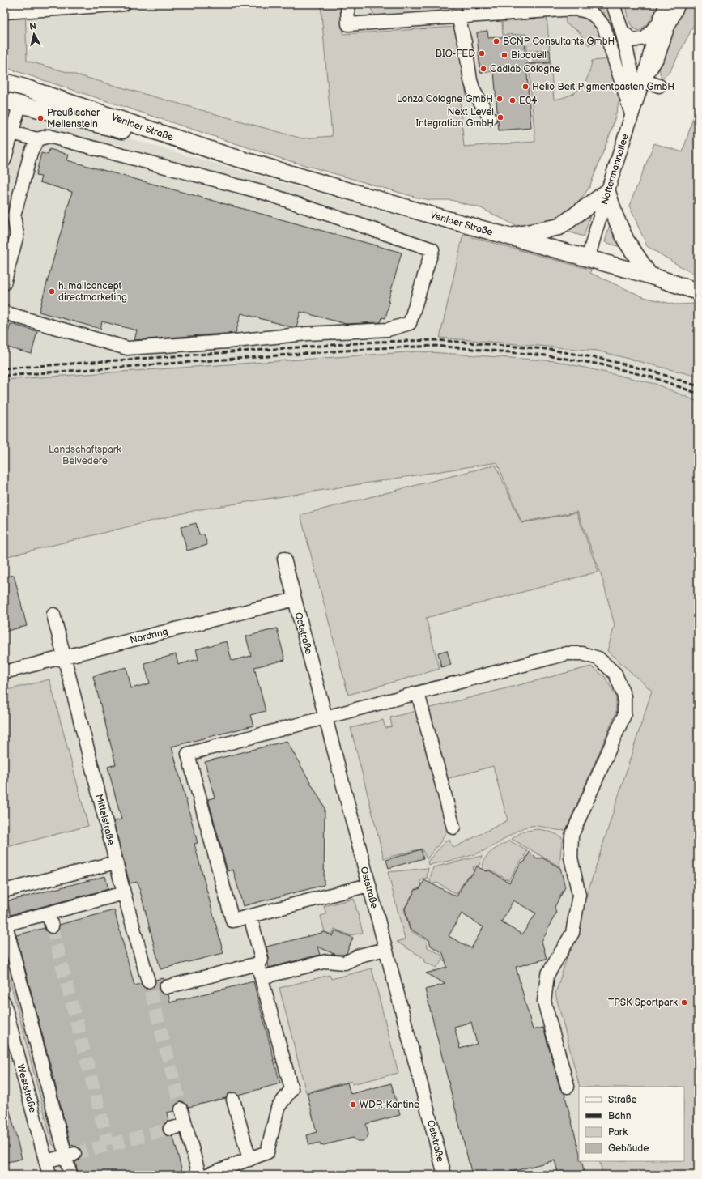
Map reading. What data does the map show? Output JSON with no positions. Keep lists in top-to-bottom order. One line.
{"streets":{"main road":["Venloer Straße"],"street":["Nattermannallee","Oststraße","Nordring","Mittelstraße","Weststraße"]},"crossings":[["Venloer Straße","Nattermannallee"],["Oststraße","Nordring"],["Nordring","Mittelstraße"]],"parks":["Landschaftspark Belvedere"],"places":["BCNP Consultants GmbH","BIO-FED","Bioquell","Cadlab Cologne","Helio Beit Pigmentpasten GmbH","Lonza Cologne GmbH","E04","Next Level Integration GmbH","Preußischer Meilenstein","h. mailconcept directmarketing","TPSK Sportpark","WDR-Kantine"],"legend":["Straße","Bahn","Park","Gebäude"],"north":"top"}
